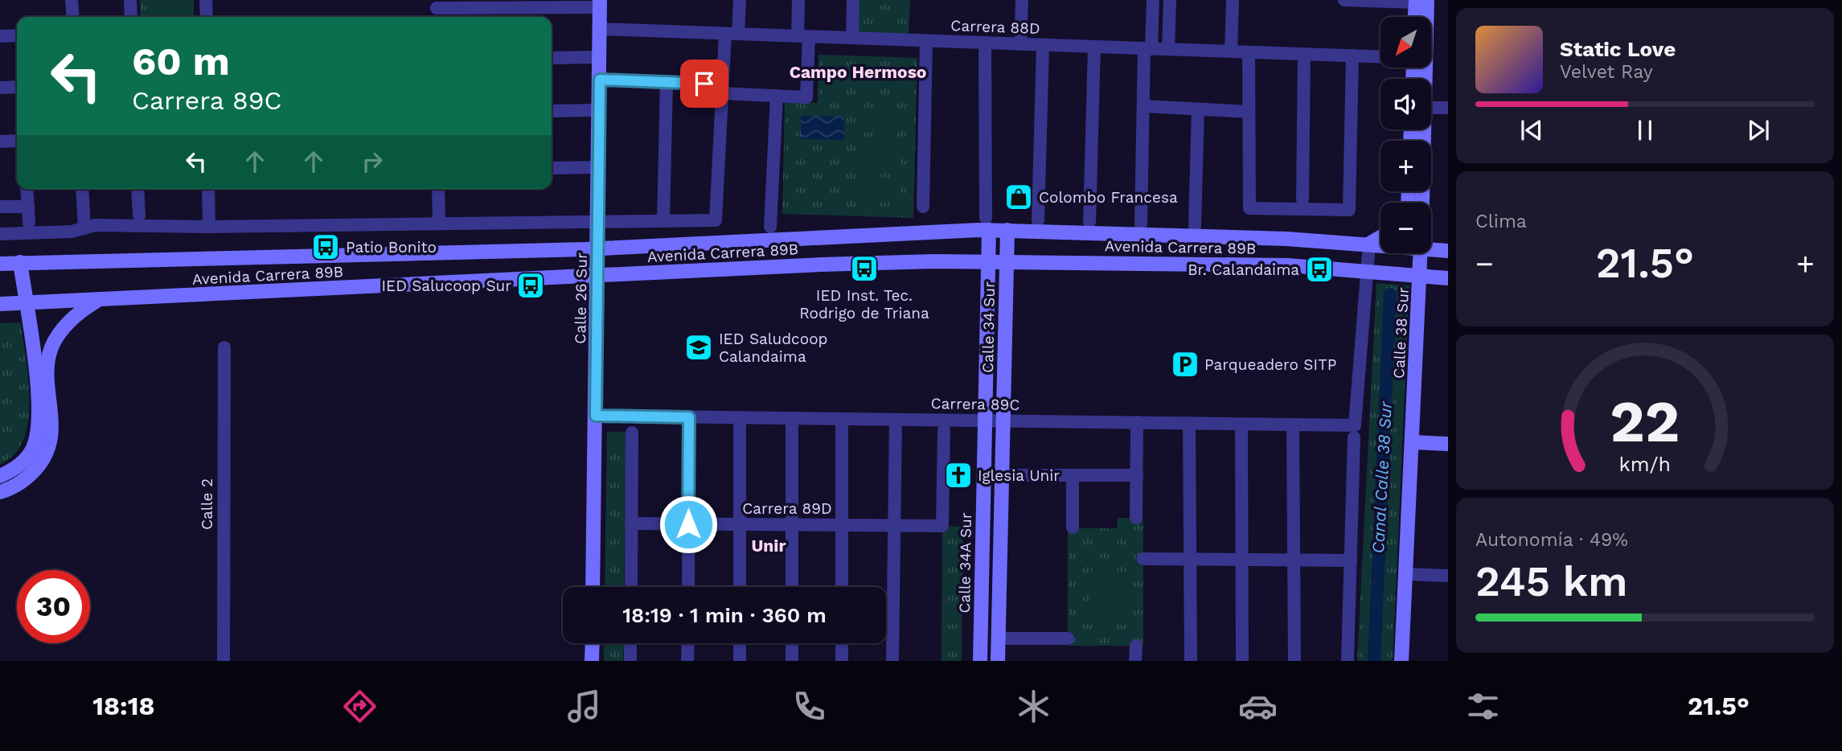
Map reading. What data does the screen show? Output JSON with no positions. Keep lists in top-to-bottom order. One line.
{"streets":{"main road":["Avenida Carrera 89B","Calle 26 Sur","Calle 34 Sur","Calle 38 Sur","Calle 34A Sur"],"street":["Carrera 88D","Carrera 89C","Calle 2","Carrera 89D"]},"crossings":[["Carrera 88D","Calle 26 Sur"],["Avenida Carrera 89B","Calle 26 Sur"],["Avenida Carrera 89B","Calle 34 Sur"],["Avenida Carrera 89B","Calle 38 Sur"],["Avenida Carrera 89B","Calle 34A Sur"],["Calle 26 Sur","Carrera 89C"],["Calle 34 Sur","Carrera 89C"],["Carrera 89C","Calle 34A Sur"]],"districts":["Campo Hermoso","Unir"],"water":["Canal Calle 38 Sur"],"places":{"shop":["Colombo Francesa"],"bus stop":["Patio Bonito","IED Inst. Tec. Rodrigo de Triana","Br. Calandaima","IED Salucoop Sur"],"school or university":["IED Saludcoop Calandaima"],"parking":["Parqueadero SITP"],"church":["Iglesia Unir"]},"north":"bottom left","page":{"map_buttons":["+","−"],"turn":["60 m","Carrera 89C"],"song":["Static Love","Velvet Ray"],"tile":["Clima",["Autonomía · 49%","245 km"]],"heat":["−","21.5°","+"],"limit":"30","trip":"18:19 · 1 min · 360 m","tabs":["18:18","21.5°"],"gauge":["22","km/h"]}}
